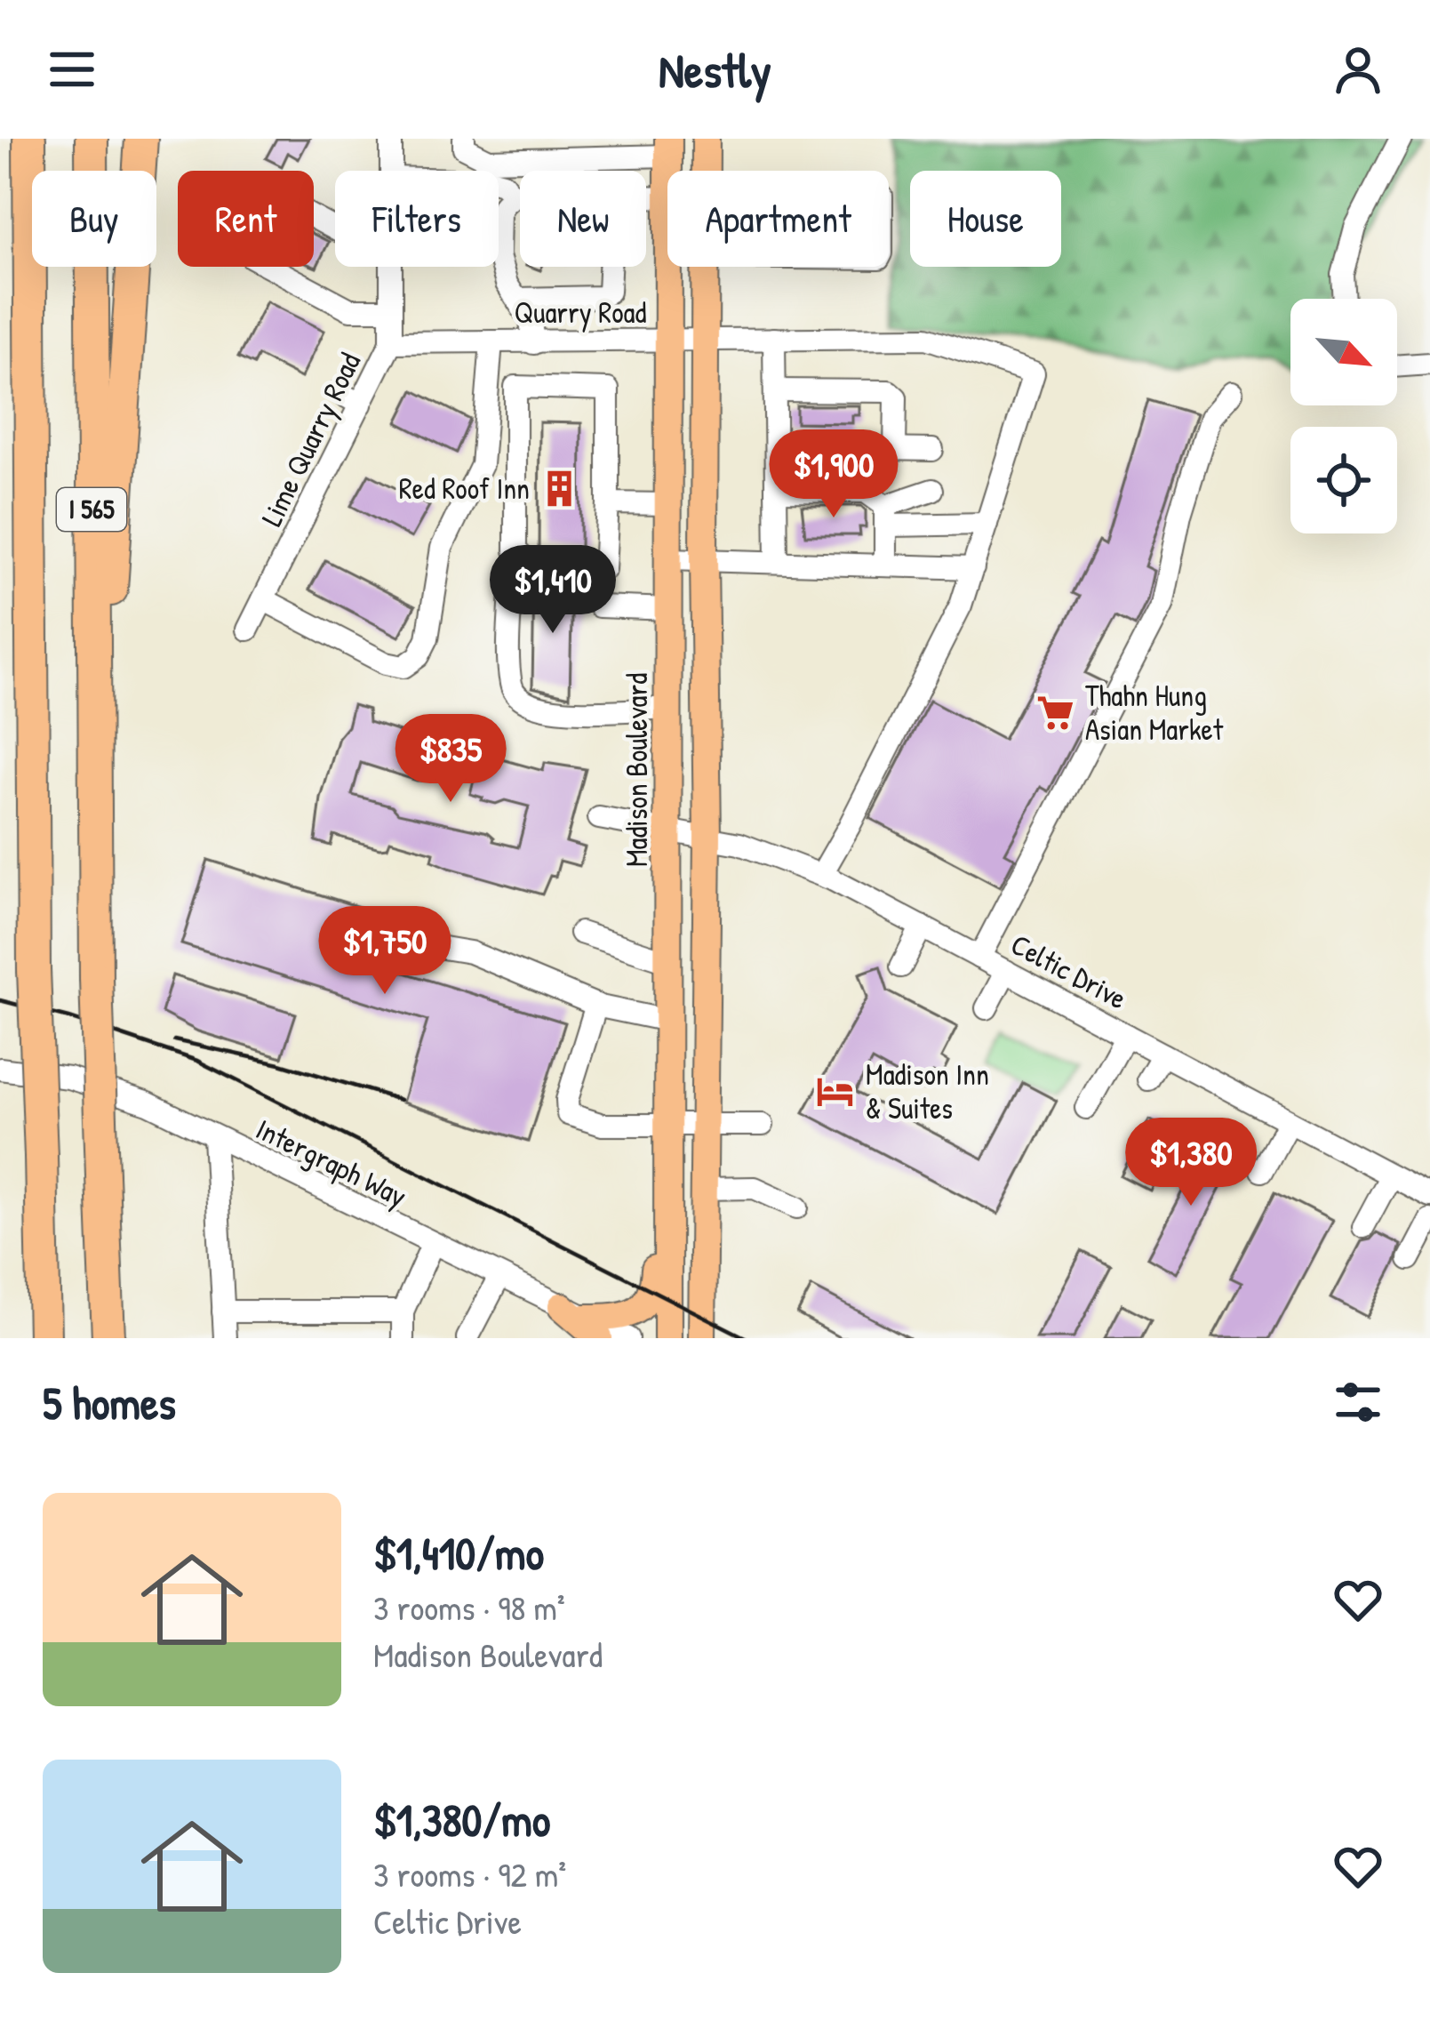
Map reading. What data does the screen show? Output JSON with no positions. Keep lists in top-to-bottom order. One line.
{"streets":{"highway":["I 565"],"main road":["Madison Boulevard"],"street":["Quarry Road","Lime Quarry Road","Celtic Drive","Intergraph Way"]},"crossings":[["Quarry Road","Lime Quarry Road"],["Quarry Road","Madison Boulevard"],["Madison Boulevard","Celtic Drive"]],"places":{"building":["Red Roof Inn"],"supermarket":["Thahn Hung Asian Market"],"hotel":["Madison Inn & Suites"]},"north":"bottom right","page":{"header":"Nestly","chip":["Buy","Rent","Filters","New","Apartment","House"],"price":["$1,900","$1,410","$835","$1,750","$1,380"],"heading":"5 homes","list":[{"name":"$1,410/mo","note":"3 rooms · 98 m² · Madison Boulevard"},{"name":"$1,380/mo","note":"3 rooms · 92 m² · Celtic Drive"}]}}
